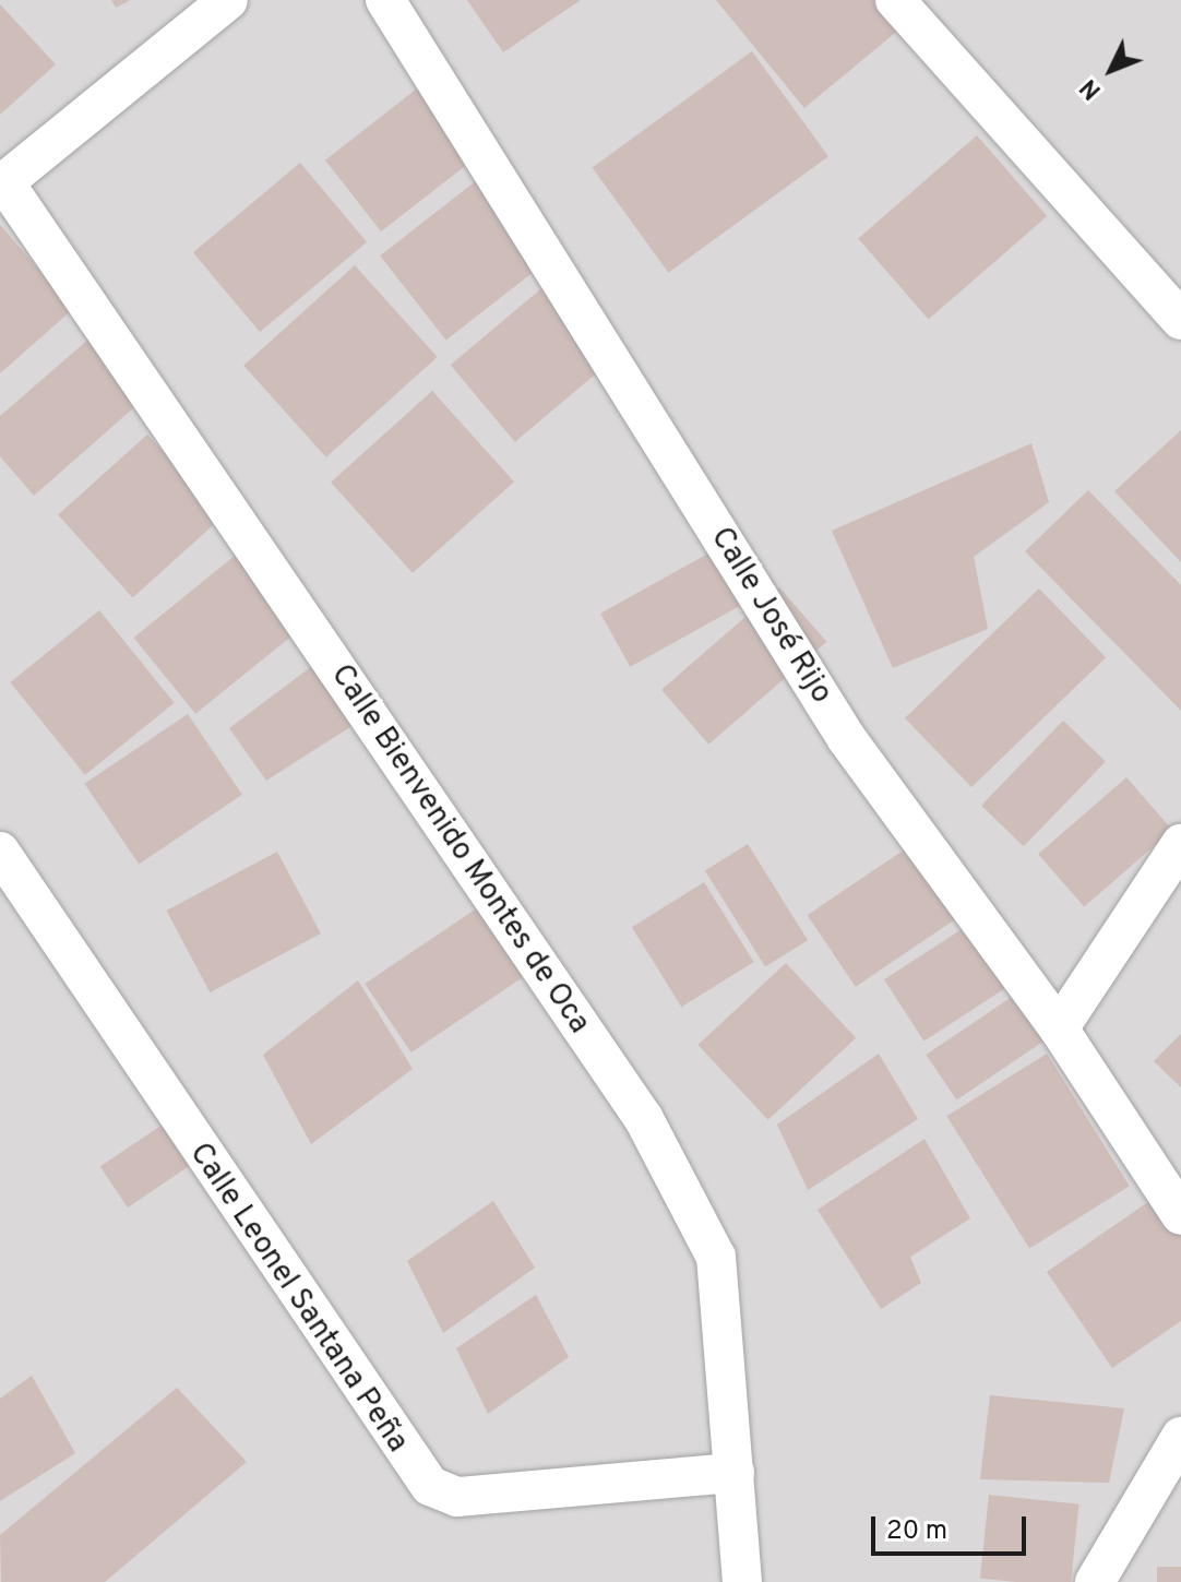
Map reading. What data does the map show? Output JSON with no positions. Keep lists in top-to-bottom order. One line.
{"streets":{"street":["Calle José Rijo","Calle Bienvenido Montes de Oca","Calle Leonel Santana Peña"]},"crossings":[["Calle Bienvenido Montes de Oca","Calle Leonel Santana Peña"]],"scale_bar":"20 m","north":"bottom left"}
